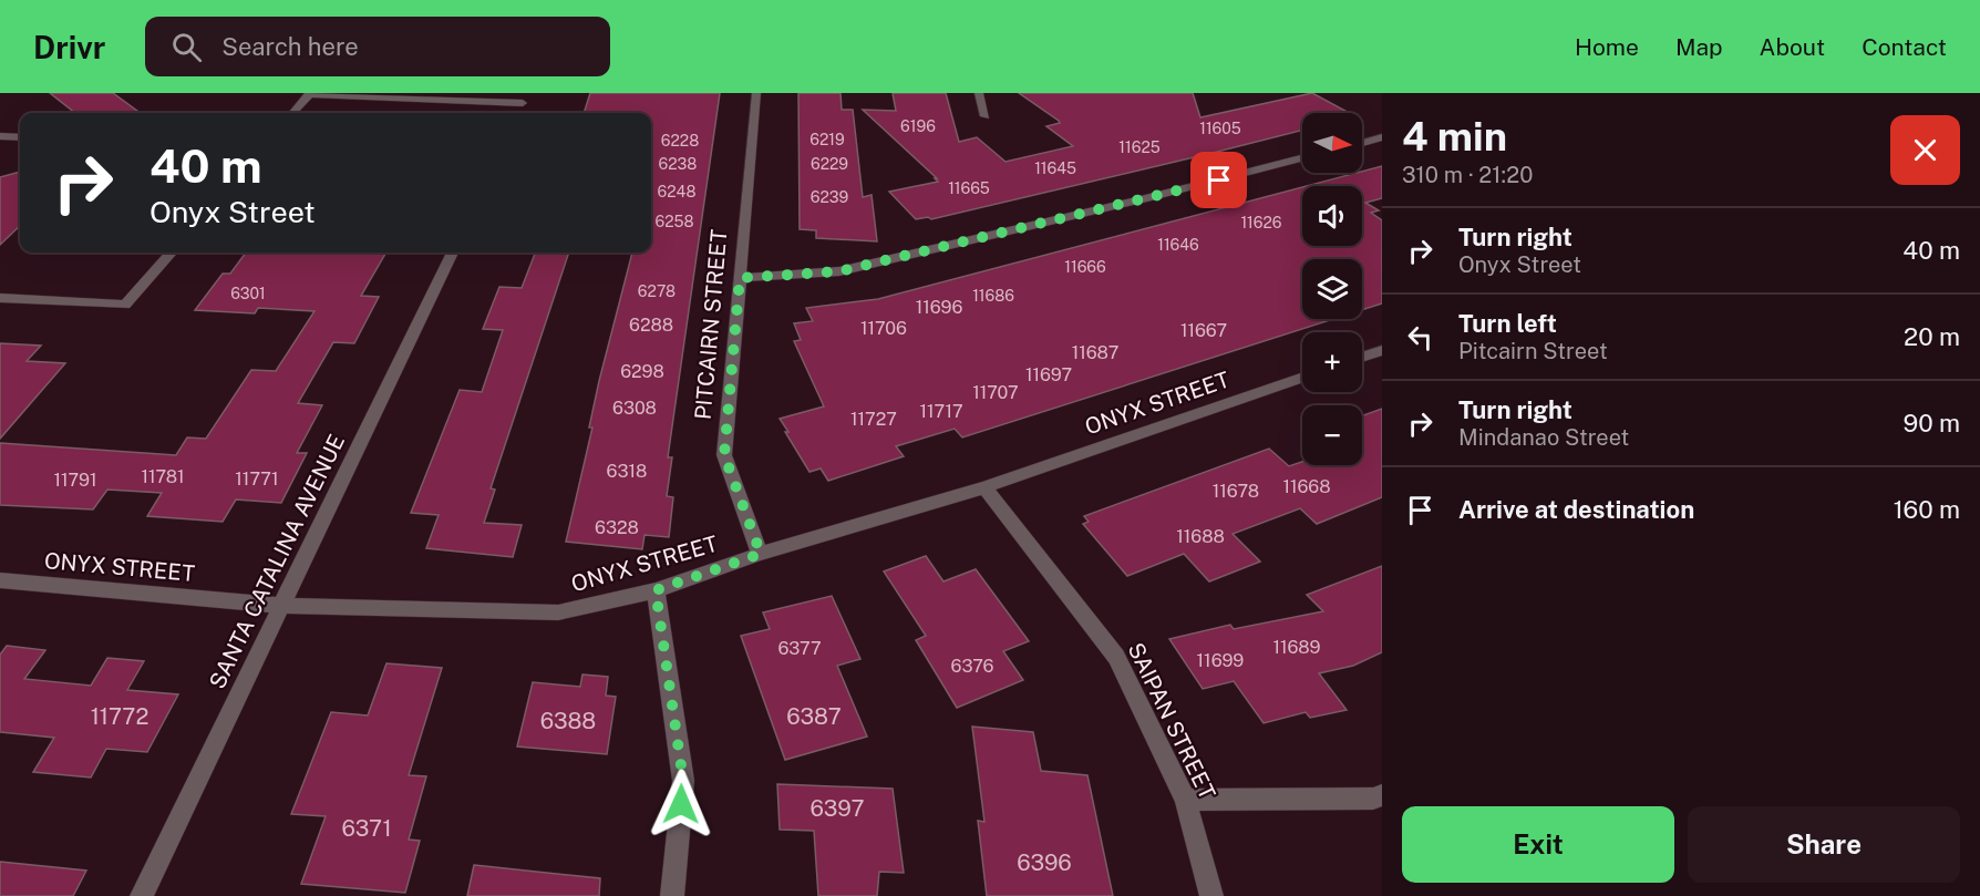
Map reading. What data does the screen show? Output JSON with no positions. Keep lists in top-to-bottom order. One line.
{"streets":{"street":["PITCAIRN STREET","ONYX STREET","SANTA CATALINA AVENUE","SAIPAN STREET"]},"crossings":[["PITCAIRN STREET","ONYX STREET"],["ONYX STREET","SANTA CATALINA AVENUE"],["ONYX STREET","SAIPAN STREET"]],"house_numbers":["6196","11605","6219","6228","11625","6238","6229","11645","11665","6248","6239","6258","11626","11646","11666","6278","6301","11686","11696","6288","11706","11667","11687","6298","11697","11707","6308","11717","11727","6318","11781","11771","11791","11668","11678","6328","11688","11689","6377","11699","6376","11772","6387","6388","6397","6371","6396"],"north":"right","page":{"header":"Drivr","search":"Search here","nav":["Home","Map","About","Contact"],"heading":["4 min","310 m · 21:20"],"map_buttons":["+","−"],"turn":["40 m","Onyx Street"],"list":[{"name":"Turn right","note":"Onyx Street","value":"40 m"},{"name":"Turn left","note":"Pitcairn Street","value":"20 m"},{"name":"Turn right","note":"Mindanao Street","value":"90 m"},{"name":"Arrive at destination","value":"160 m"}],"buttons":["Exit","Share"]}}
